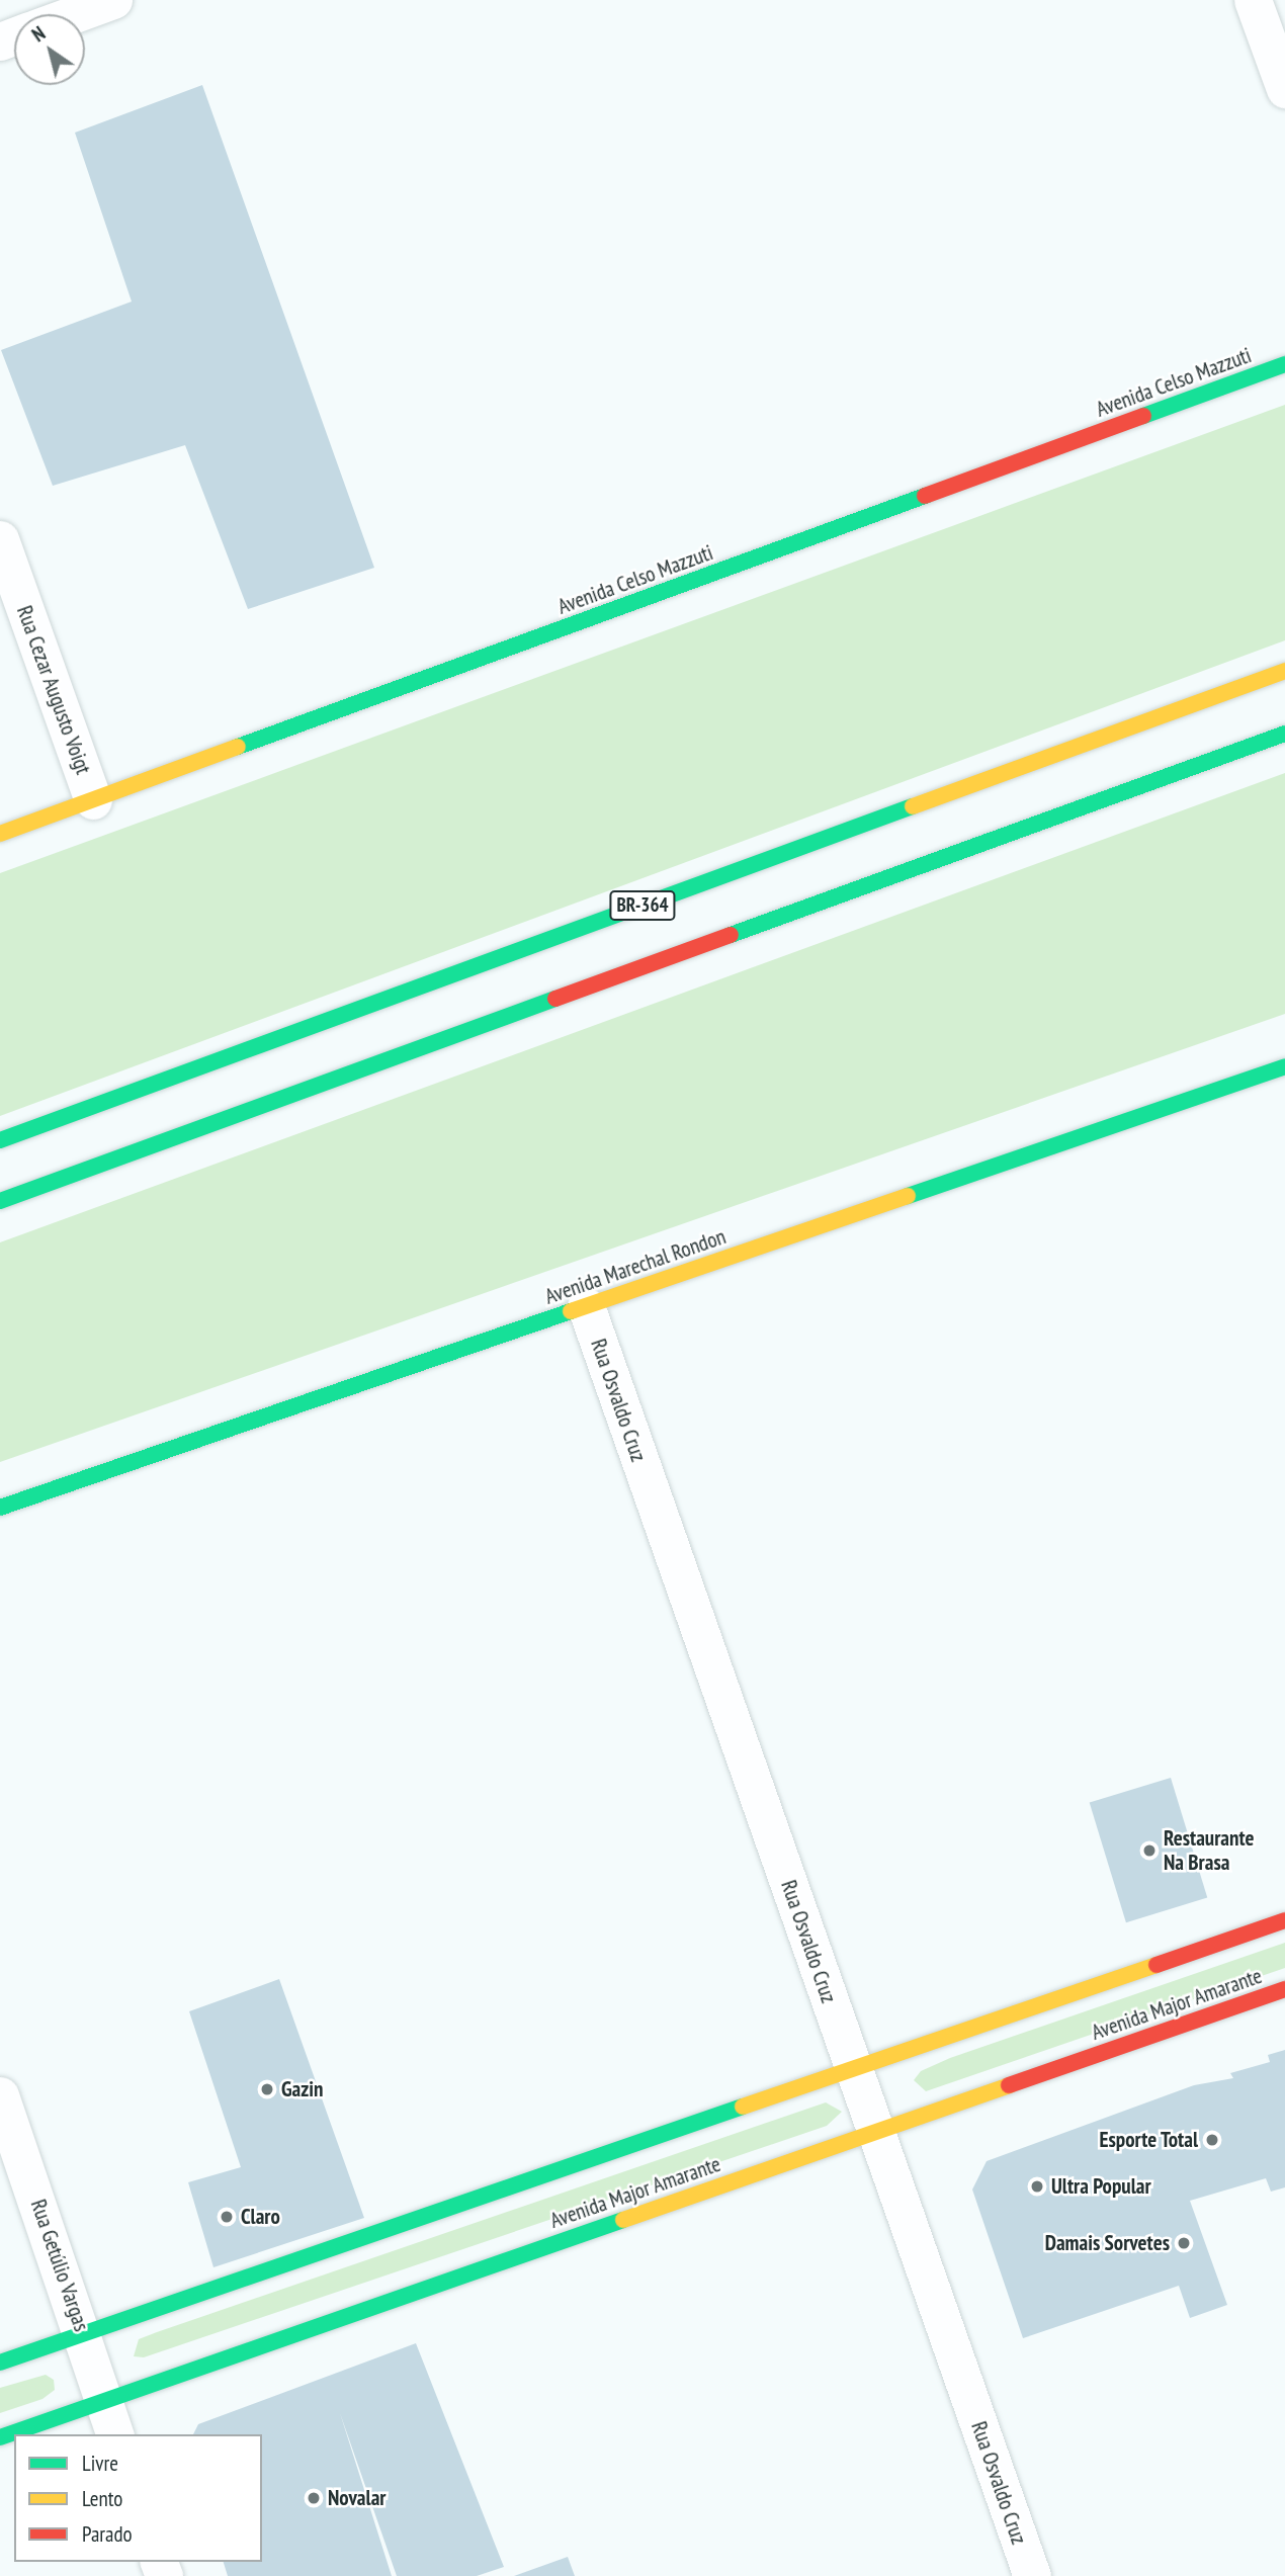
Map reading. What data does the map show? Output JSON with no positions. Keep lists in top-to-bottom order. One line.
{"streets":{"main road":["Avenida Celso Mazzuti","BR-364","Avenida Marechal Rondon","Avenida Major Amarante"],"street":["Rua Cezar Augusto Voigt","Rua Osvaldo Cruz","Rua Getúlio Vargas"]},"crossings":[["Avenida Celso Mazzuti","Rua Cezar Augusto Voigt"],["Avenida Marechal Rondon","Rua Osvaldo Cruz"],["Rua Osvaldo Cruz","Avenida Major Amarante"],["Avenida Major Amarante","Rua Getúlio Vargas"]],"places":["Restaurante Na Brasa","Gazin","Esporte Total","Ultra Popular","Claro","Damais Sorvetes","Novalar"],"legend":["Livre","Lento","Parado"],"north":"top left"}
